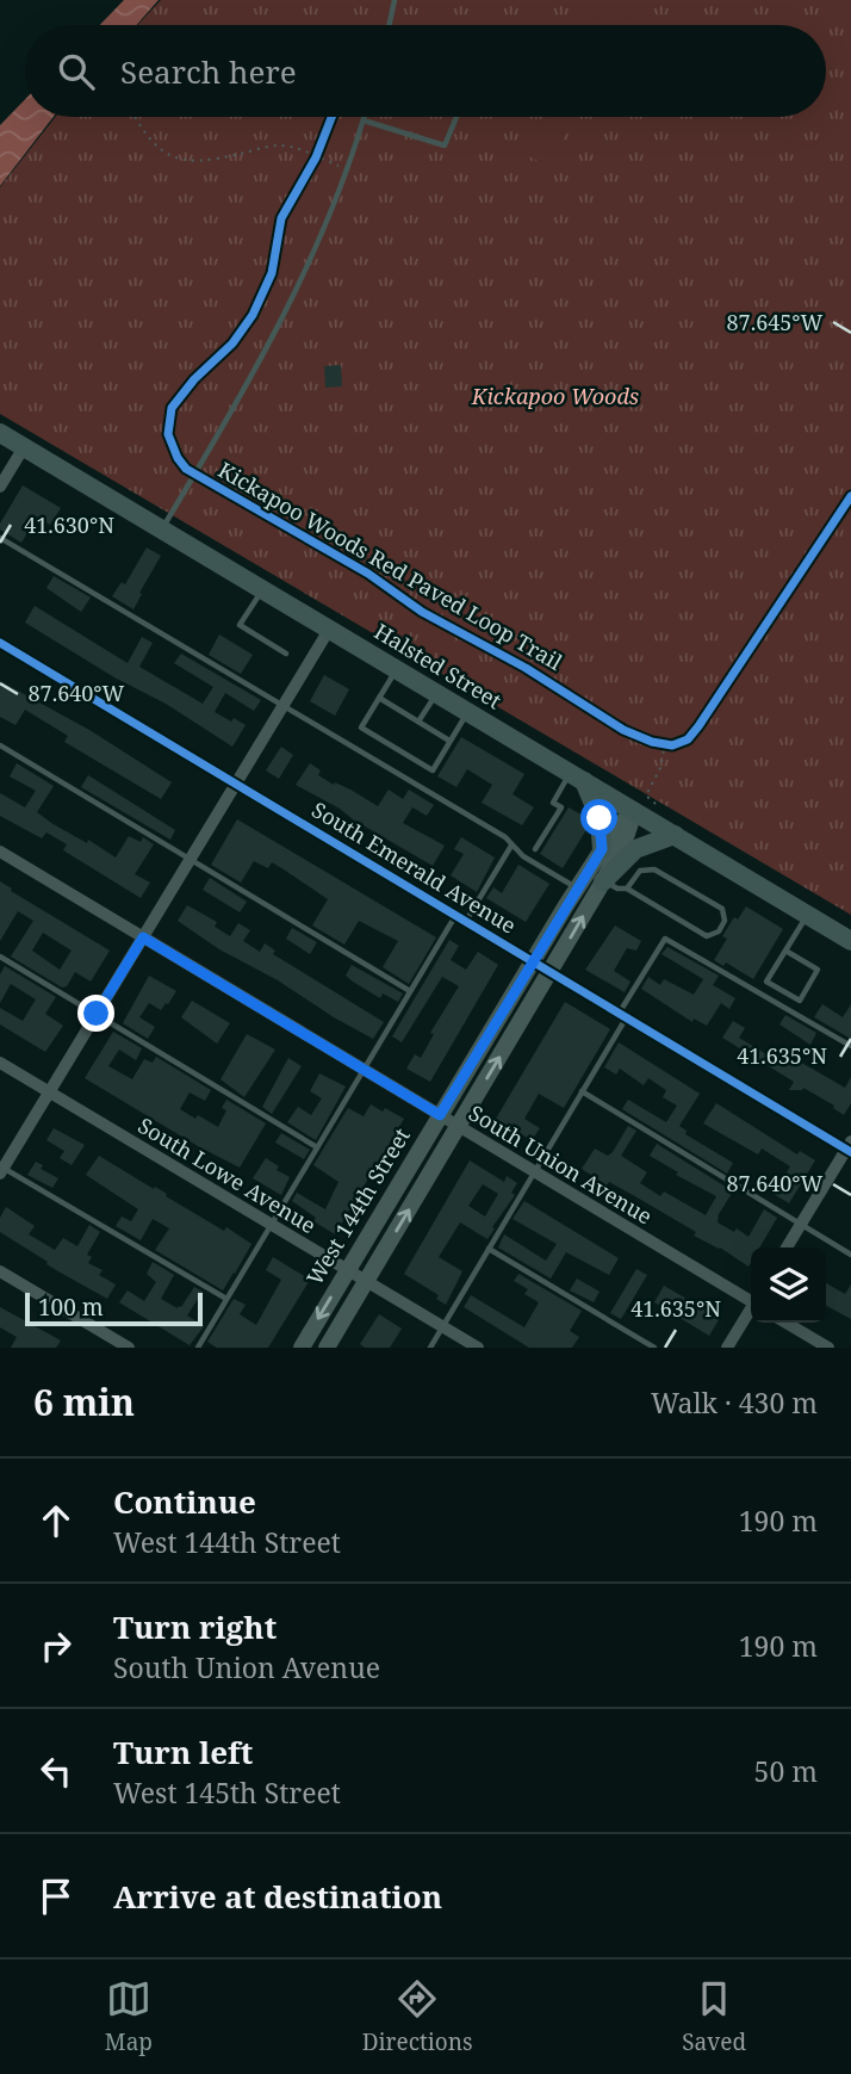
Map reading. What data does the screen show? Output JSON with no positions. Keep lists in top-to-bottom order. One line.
{"streets":{"main road":["Halsted Street"],"street":["South Emerald Avenue","South Union Avenue","South Lowe Avenue","West 144th Street"],"cycle path":["Kickapoo Woods Red Paved Loop Trail"]},"crossings":[["Halsted Street","West 144th Street"],["South Emerald Avenue","West 144th Street"],["South Union Avenue","West 144th Street"],["South Lowe Avenue","West 144th Street"]],"parks":["Kickapoo Woods"],"scale_bar":"100 m","page":{"search":"Search here","scale":"100 m","heading":["6 min","Walk · 430 m"],"list":[["Continue","West 144th Street","190 m"],["Turn right","South Union Avenue","190 m"],["Turn left","West 145th Street","50 m"],"Arrive at destination"],"nav":["Map","Directions","Saved"]},"coordinates":["87.645°W","41.630°N","87.640°W","41.635°N"]}
